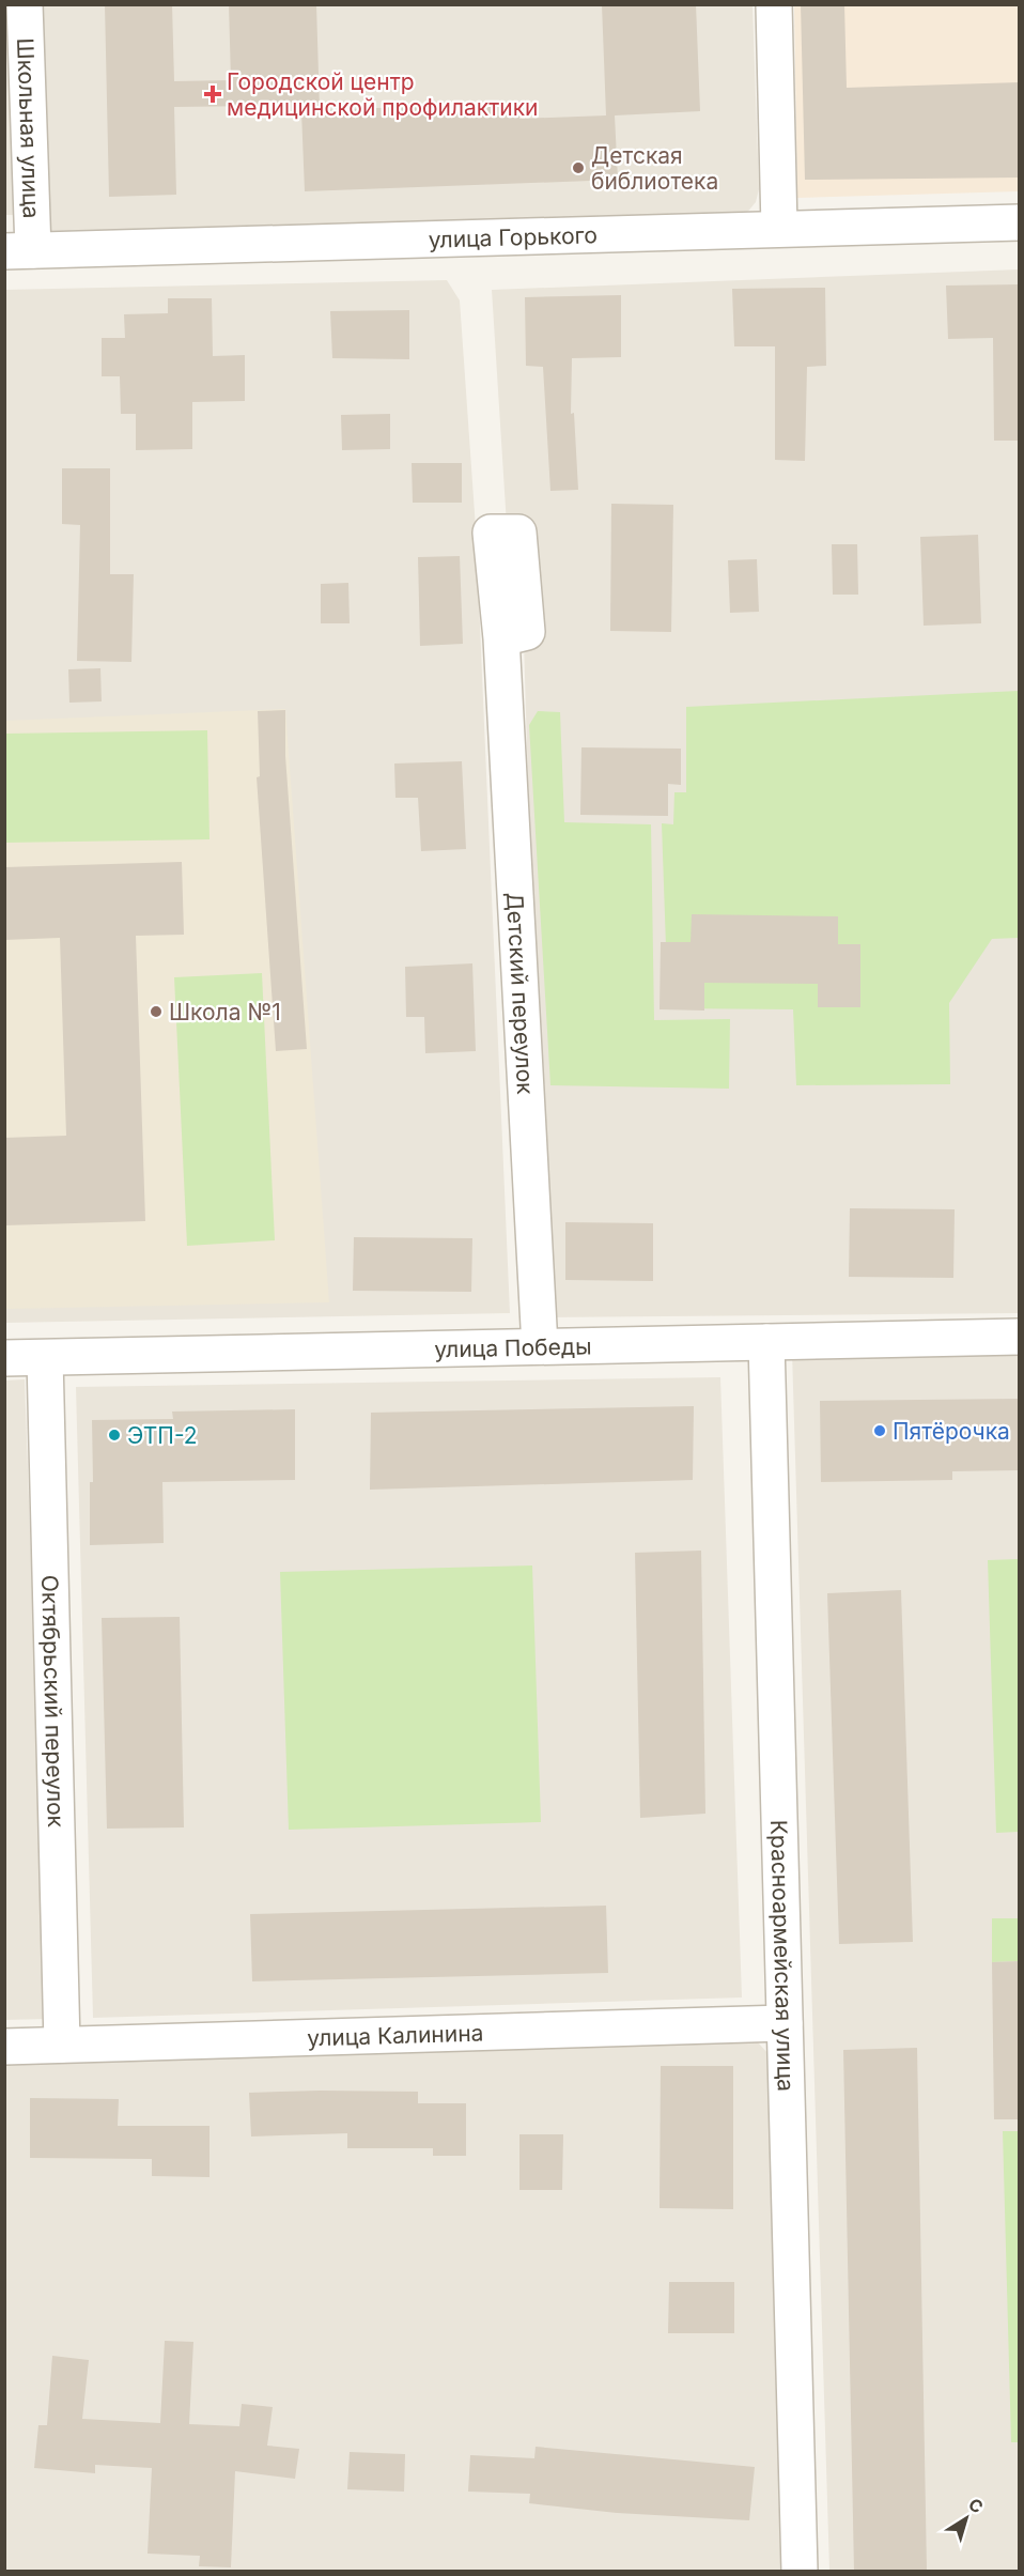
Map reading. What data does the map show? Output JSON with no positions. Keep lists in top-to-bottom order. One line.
{"streets":{"street":["Школьная улица","улица Горького","Детский переулок","улица Победы","Октябрьский переулок","Красноармейская улица","улица Калинина"]},"crossings":[["Школьная улица","улица Горького"],["Детский переулок","улица Победы"],["улица Победы","Октябрьский переулок"],["улица Победы","Красноармейская улица"],["Октябрьский переулок","улица Калинина"],["Красноармейская улица","улица Калинина"]],"places":{"health":["Городской центр медицинской профилактики"],"other":["Детская библиотека","Школа №1","Пятёрочка","ЭТП-2"]},"north":"top right"}
